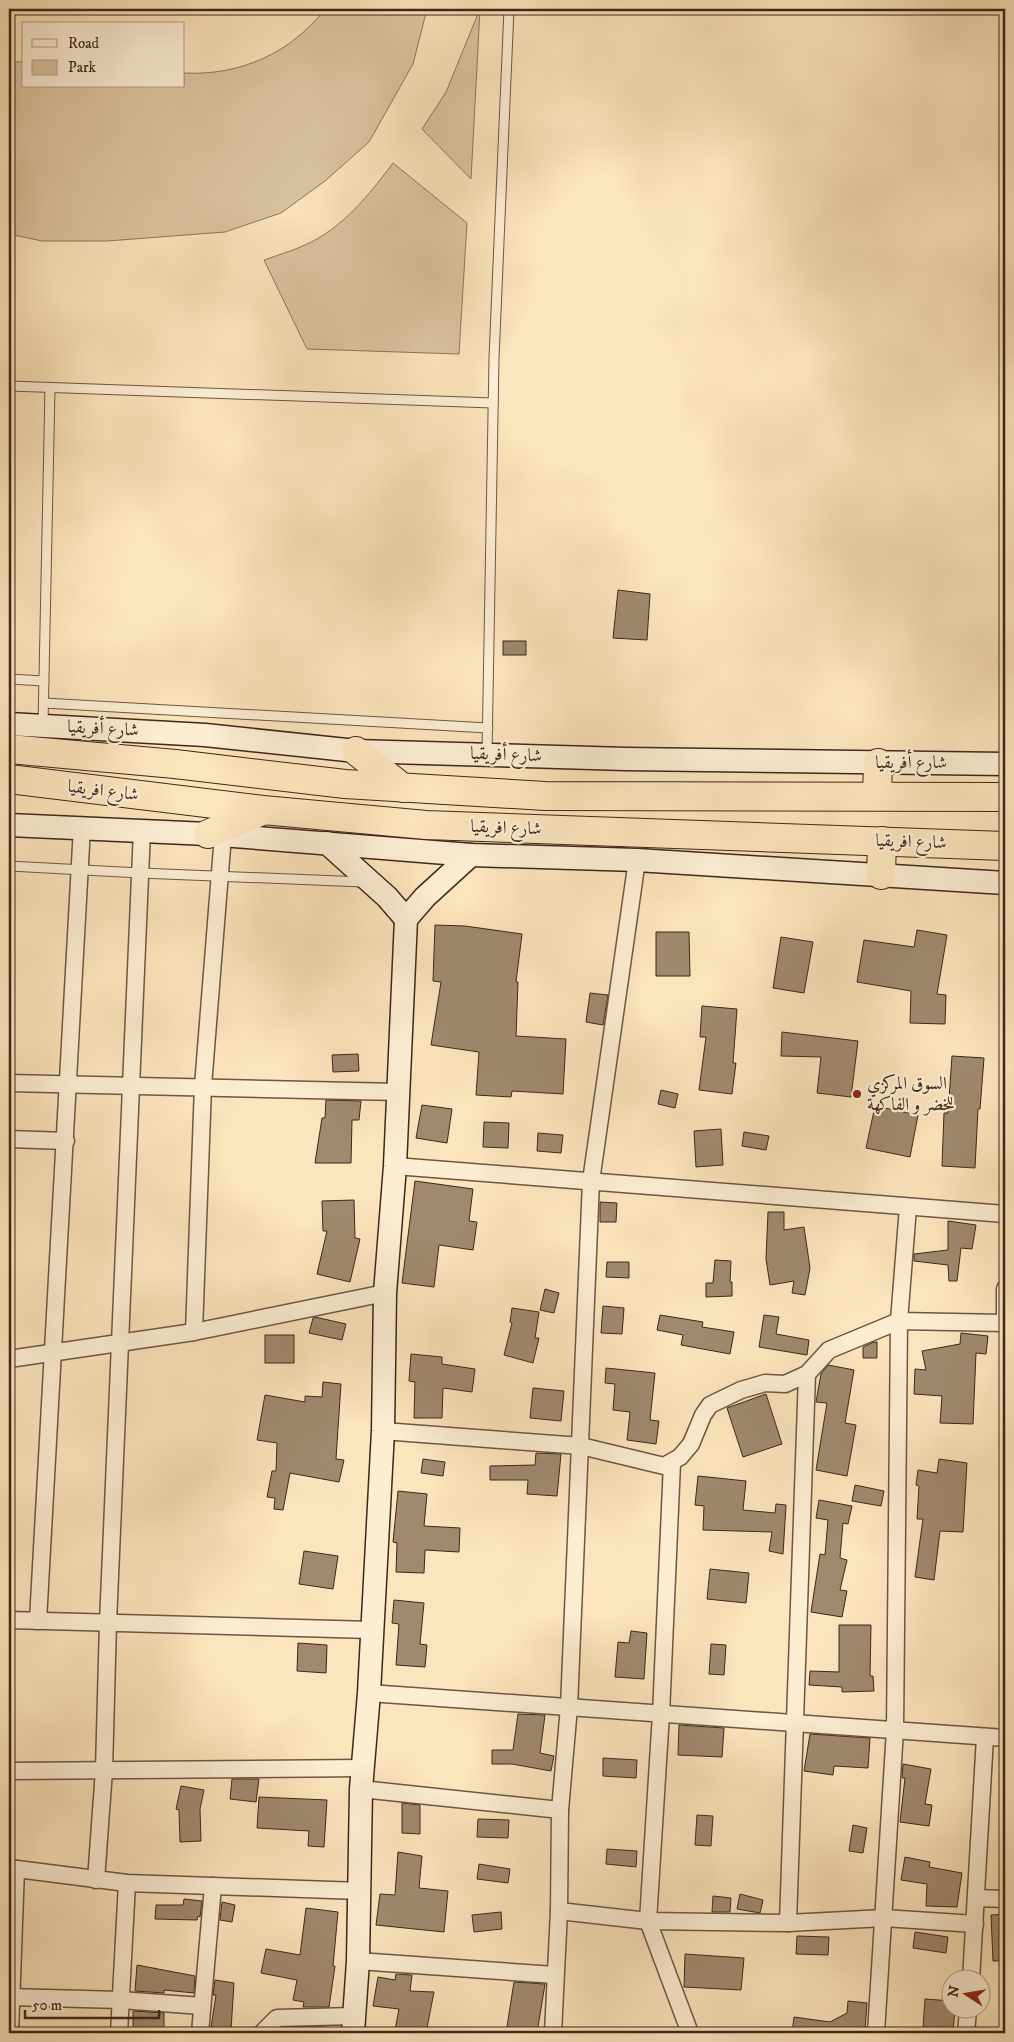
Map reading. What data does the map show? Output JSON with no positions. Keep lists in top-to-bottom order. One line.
{"streets":{"highway":["شارع افريقيا"],"street":["شارع أفريقيا"]},"places":["السوق المركزي للخضر و الفاكهة"],"legend":["Road","Park"],"scale_bar":"50 m","north":"left"}
